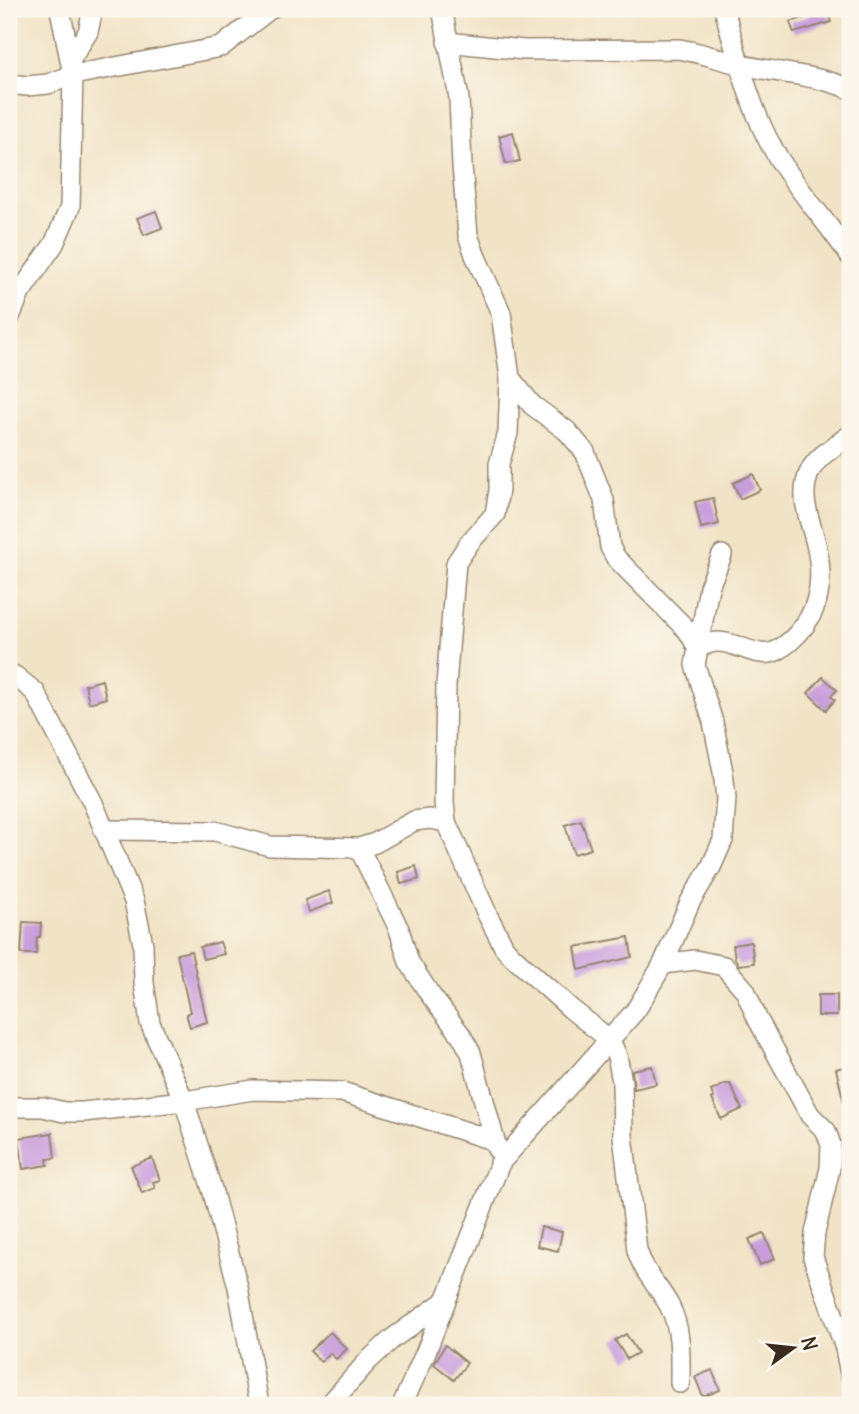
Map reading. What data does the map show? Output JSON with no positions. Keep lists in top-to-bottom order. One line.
{"north":"right"}
